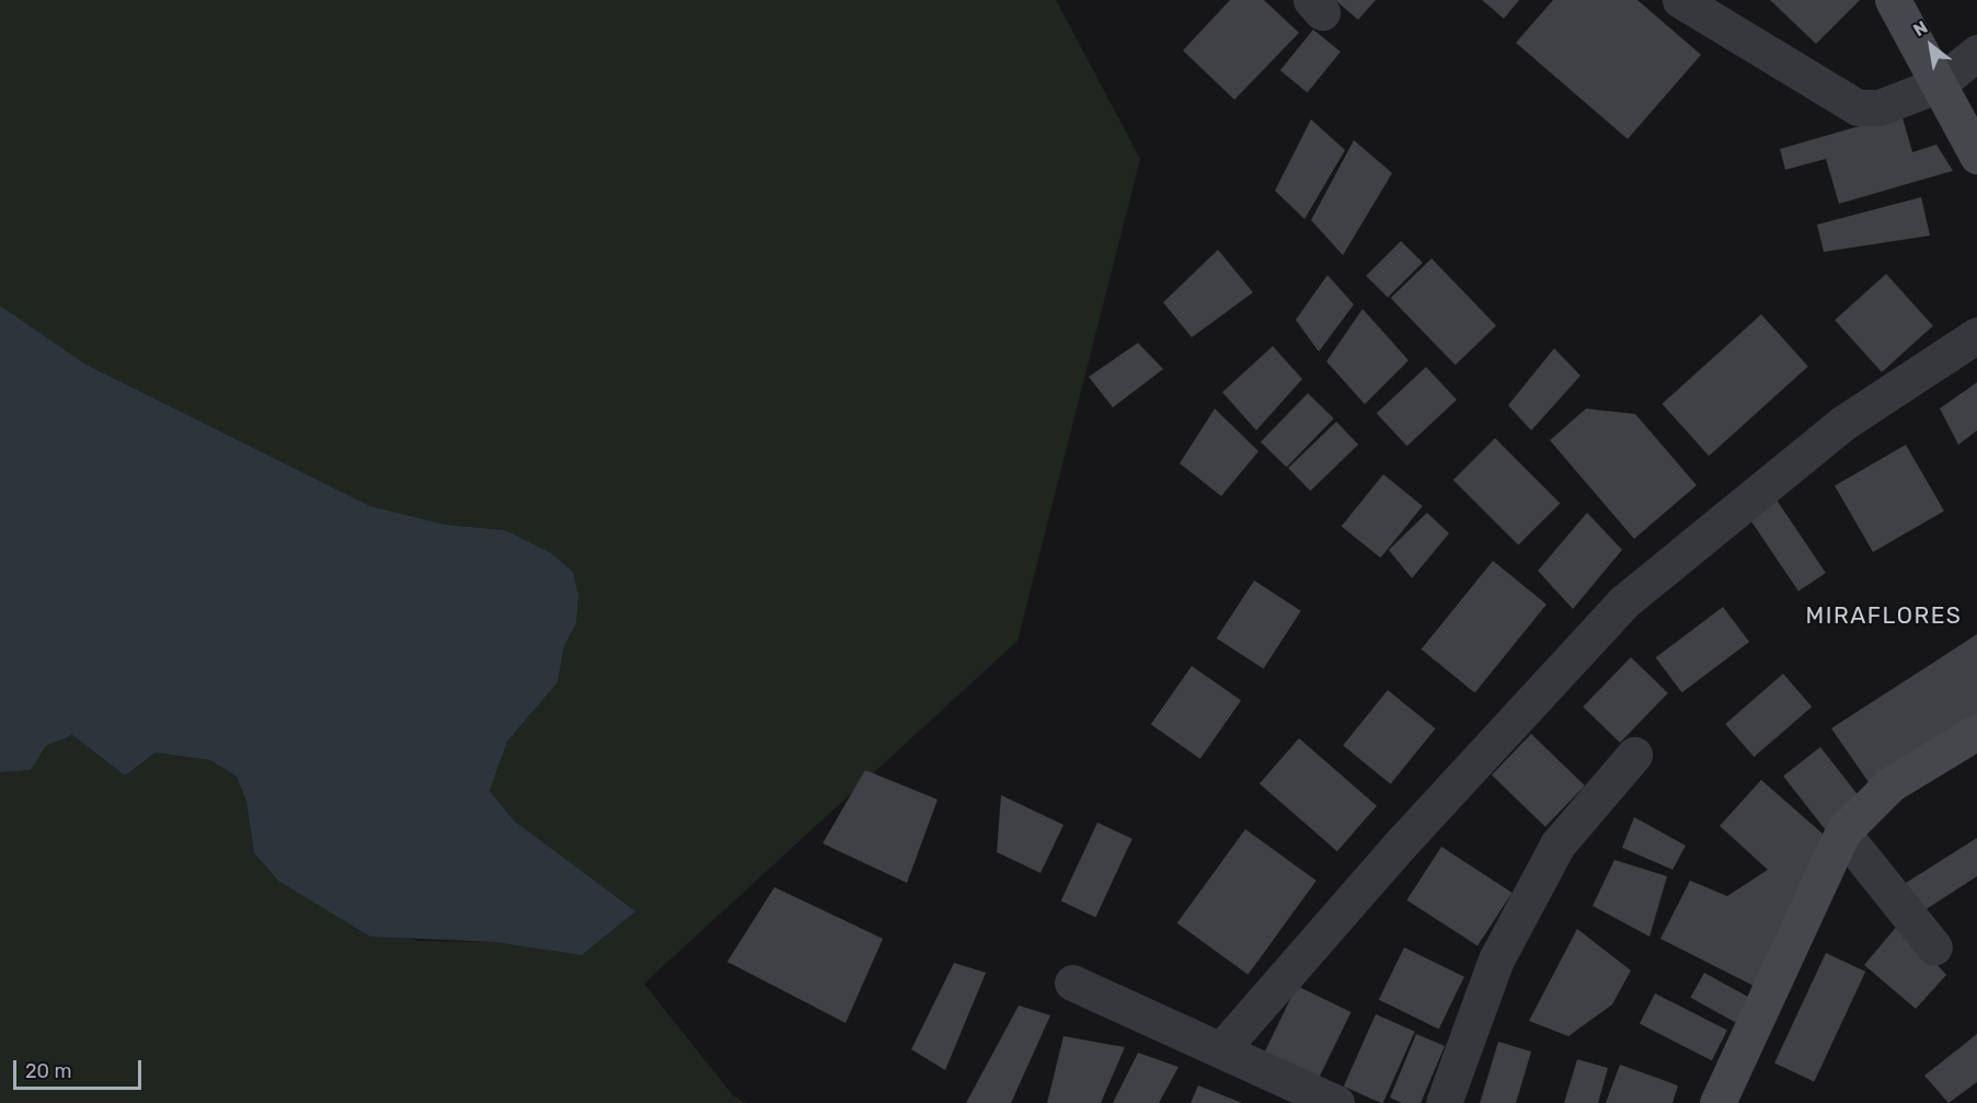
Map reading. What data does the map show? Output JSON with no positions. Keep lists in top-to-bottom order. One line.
{"districts":["MIRAFLORES"],"scale_bar":"20 m","north":"top left"}
